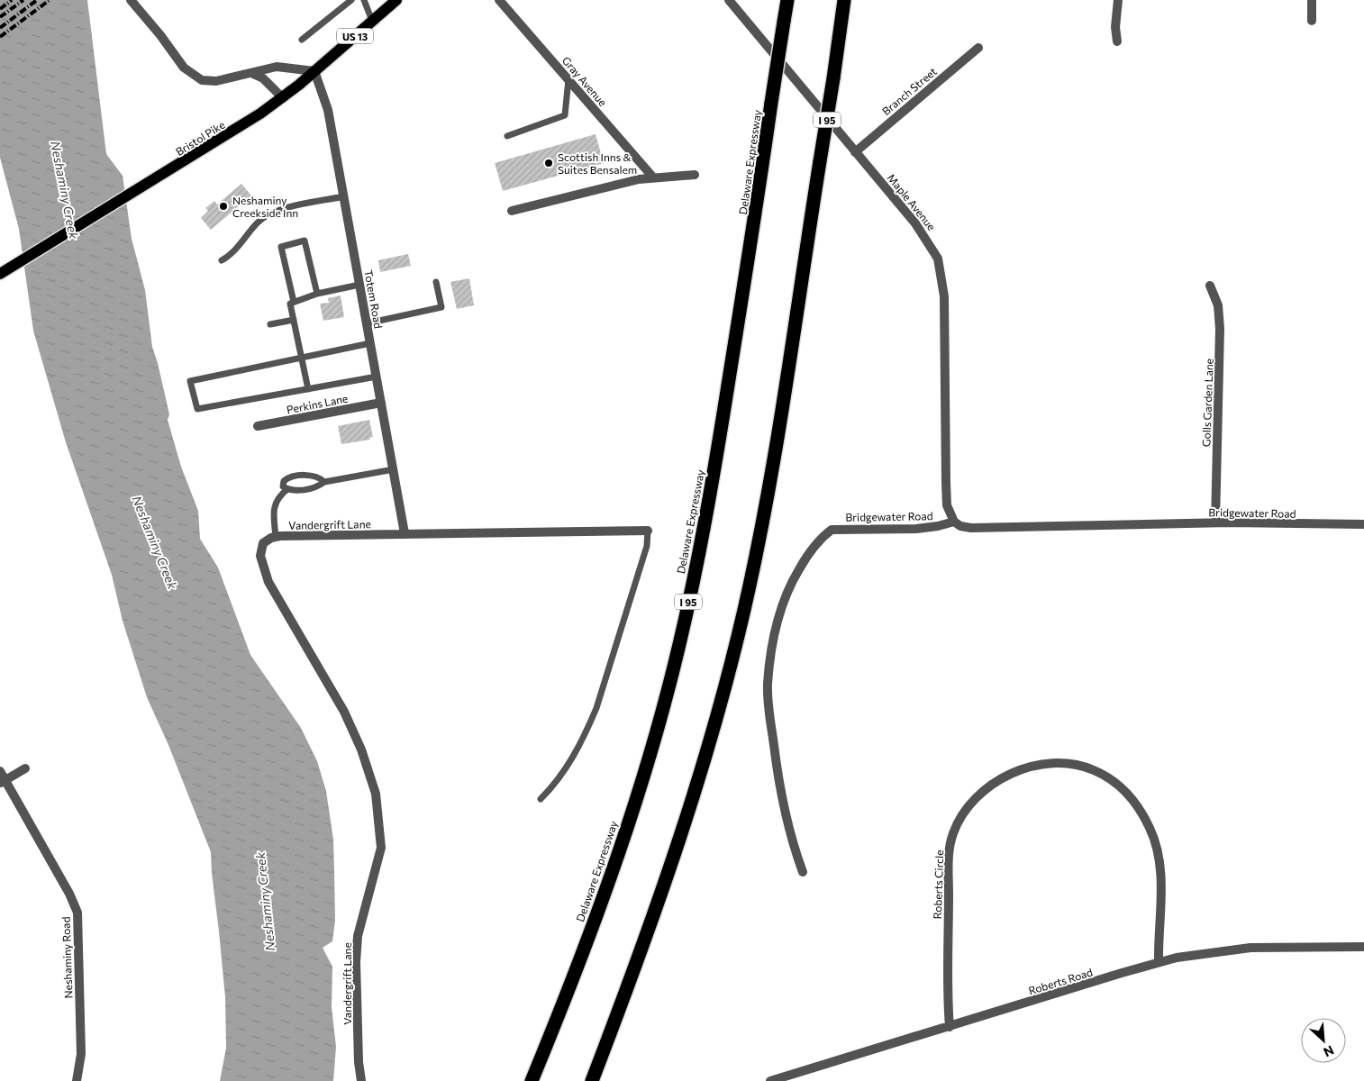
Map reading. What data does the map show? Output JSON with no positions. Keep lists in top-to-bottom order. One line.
{"streets":{"highway":["I 95","Delaware Expressway"],"main road":["US 13","Bristol Pike"],"street":["Gray Avenue","Branch Street","Maple Avenue","Totem Road","Golls Garden Lane","Perkins Lane","Bridgewater Road","Vandergrift Lane","Roberts Circle","Neshaminy Road","Roberts Road"]},"crossings":[["Branch Street","Maple Avenue"],["Bristol Pike","Totem Road"],["Maple Avenue","Bridgewater Road"],["Totem Road","Perkins Lane"],["Totem Road","Vandergrift Lane"],["Golls Garden Lane","Bridgewater Road"],["Roberts Circle","Roberts Road"]],"water":["Neshaminy Creek"],"places":["Scottish Inns & Suites Bensalem","Neshaminy Creekside Inn"],"north":"bottom right"}
